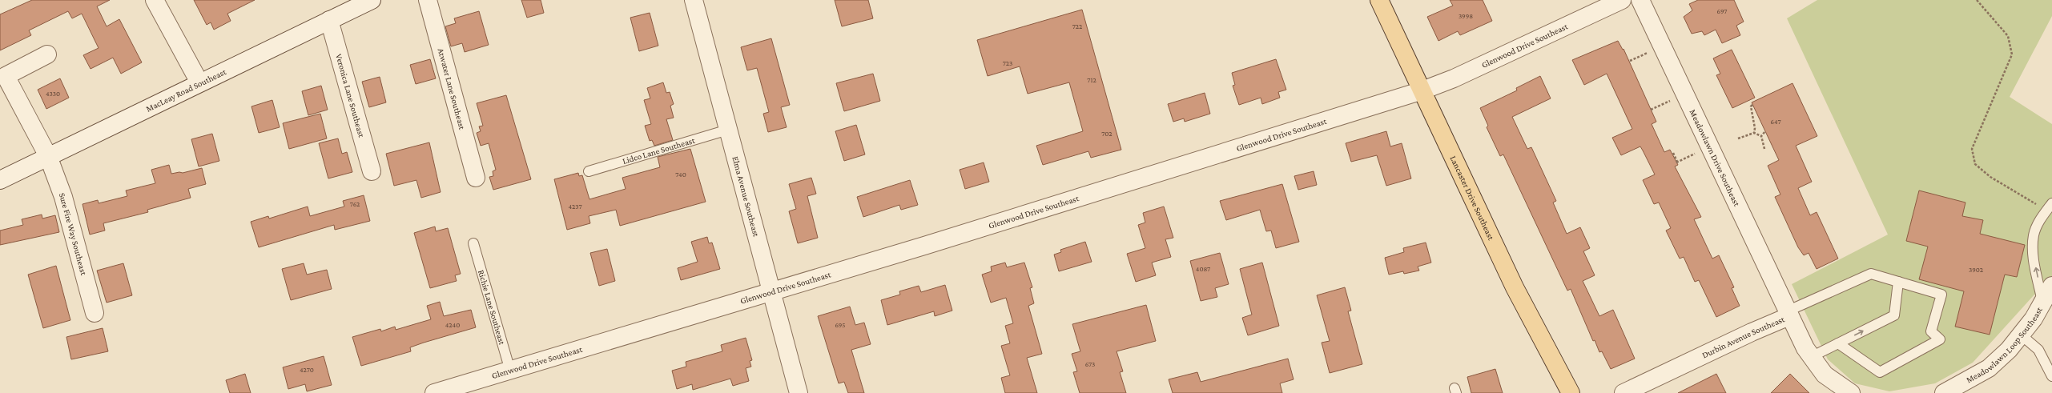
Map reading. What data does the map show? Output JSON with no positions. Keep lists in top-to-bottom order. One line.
{"streets":{"main road":["Lancaster Drive Southeast"],"street":["Glenwood Drive Southeast","Atwater Lane Southeast","MacLeay Road Southeast","Veronica Lane Southeast","Meadowlawn Drive Southeast","Elma Avenue Southeast","Sure Fire Way Southeast","Durbin Avenue Southeast","Meadowlawn Loop Southeast"],"lane":["Lidco Lane Southeast","Richie Lane Southeast"]},"crossings":[["Glenwood Drive Southeast","Elma Avenue Southeast"],["Glenwood Drive Southeast","Lancaster Drive Southeast"],["Glenwood Drive Southeast","Richie Lane Southeast"],["MacLeay Road Southeast","Veronica Lane Southeast"],["MacLeay Road Southeast","Sure Fire Way Southeast"],["Lidco Lane Southeast","Elma Avenue Southeast"],["Meadowlawn Drive Southeast","Durbin Avenue Southeast"]],"house_numbers":["697","3998","722","723","712","4330","647","702","740","762","4237","4087","3902","4240","695","673","4270"]}
